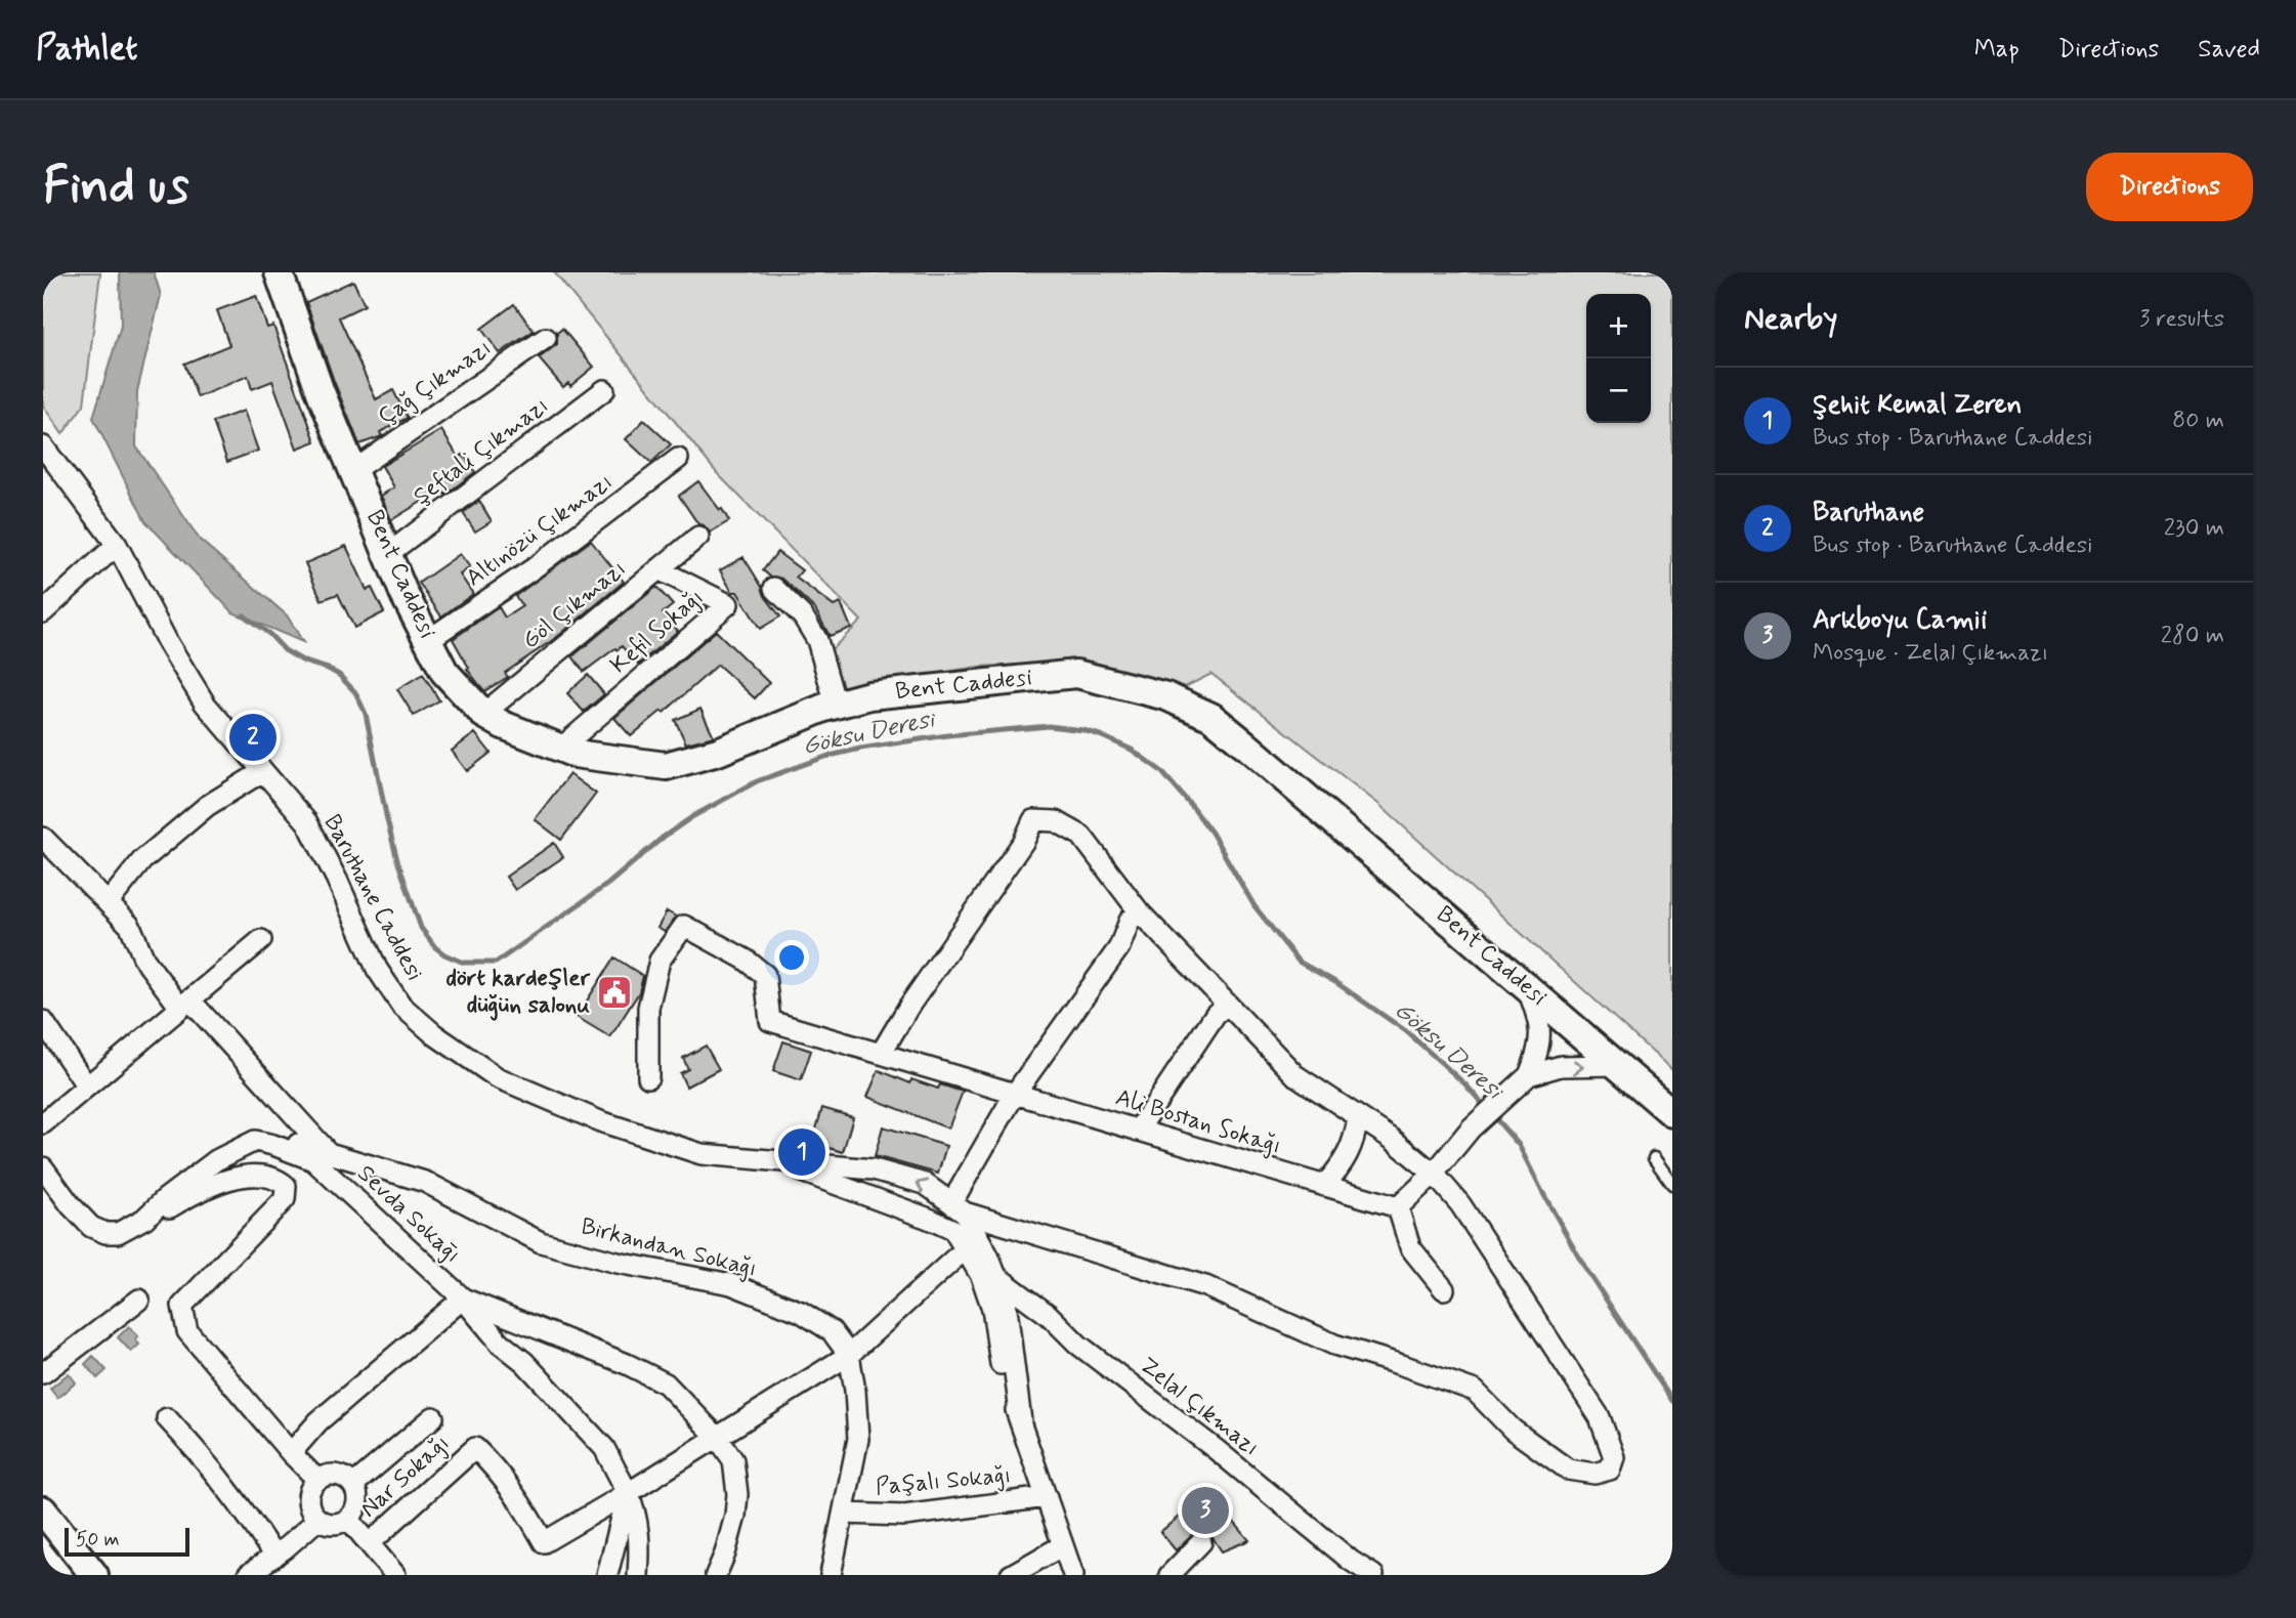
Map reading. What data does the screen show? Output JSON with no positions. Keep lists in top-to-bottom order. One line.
{"streets":{"street":["Çağ Çıkmazı","Şeftali Çıkmazı","Altınözü Çıkmazı","Bent Caddesi","Göl Çıkmazı","Kefil Sokağı","Baruthane Caddesi","Ali Bostan Sokağı","Sevda Sokaḡı","Birkandan Sokağı","Zelal Çıkmazı","Nar Sokağı","Paşalı Sokağı"]},"crossings":[["Çağ Çıkmazı","Bent Caddesi"],["Şeftali Çıkmazı","Bent Caddesi"],["Altınözü Çıkmazı","Bent Caddesi"],["Bent Caddesi","Göl Çıkmazı"],["Bent Caddesi","Kefil Sokağı"],["Göl Çıkmazı","Kefil Sokağı"],["Sevda Sokaḡı","Birkandan Sokağı"],["Sevda Sokaḡı","Nar Sokağı"]],"water":["Göksu Deresi"],"places":{"public building":["dört kardeşler düğün salonu"]},"scale_bar":"50 m","page":{"header":"Pathlet","nav":["Map","Directions","Saved"],"buttons":"Directions","title":"Find us","heading":["Nearby","3 results"],"map_buttons":["+","−"],"list":[{"mark":"1","name":"Şehit Kemal Zeren","note":"Bus stop · Baruthane Caddesi","value":"80 m"},{"mark":"2","name":"Baruthane","note":"Bus stop · Baruthane Caddesi","value":"230 m"},{"mark":"3","name":"Arkboyu Camii","note":"Mosque · Zelal Çıkmazı","value":"280 m"}],"pins":["2","1","3"],"scale":"50 m"}}
